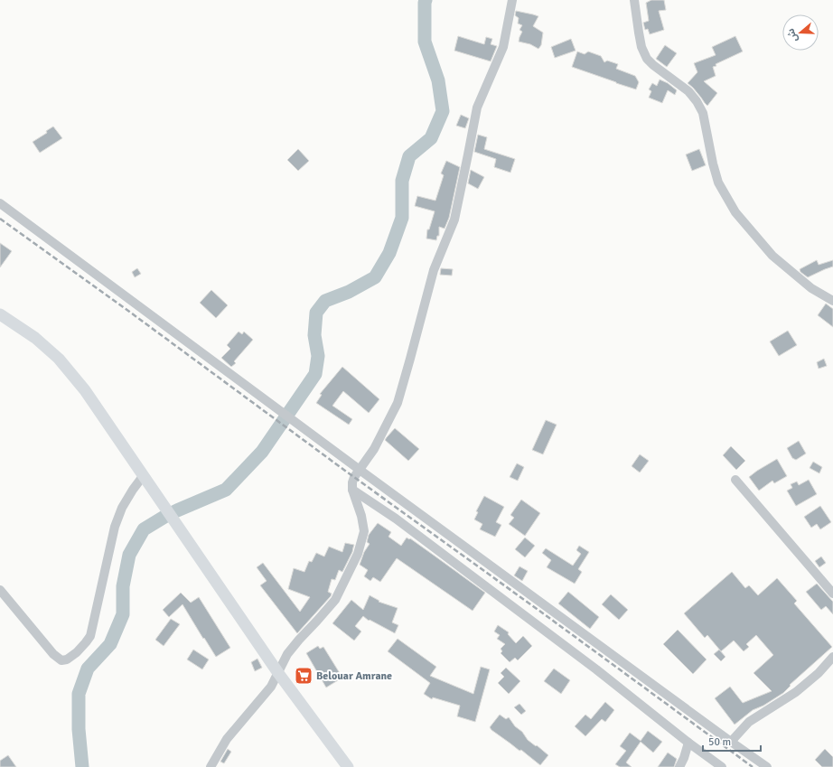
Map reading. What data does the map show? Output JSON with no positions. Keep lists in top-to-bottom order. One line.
{"places":{"supermarket":["Belouar Amrane"]},"scale_bar":"50 m","north":"left"}
